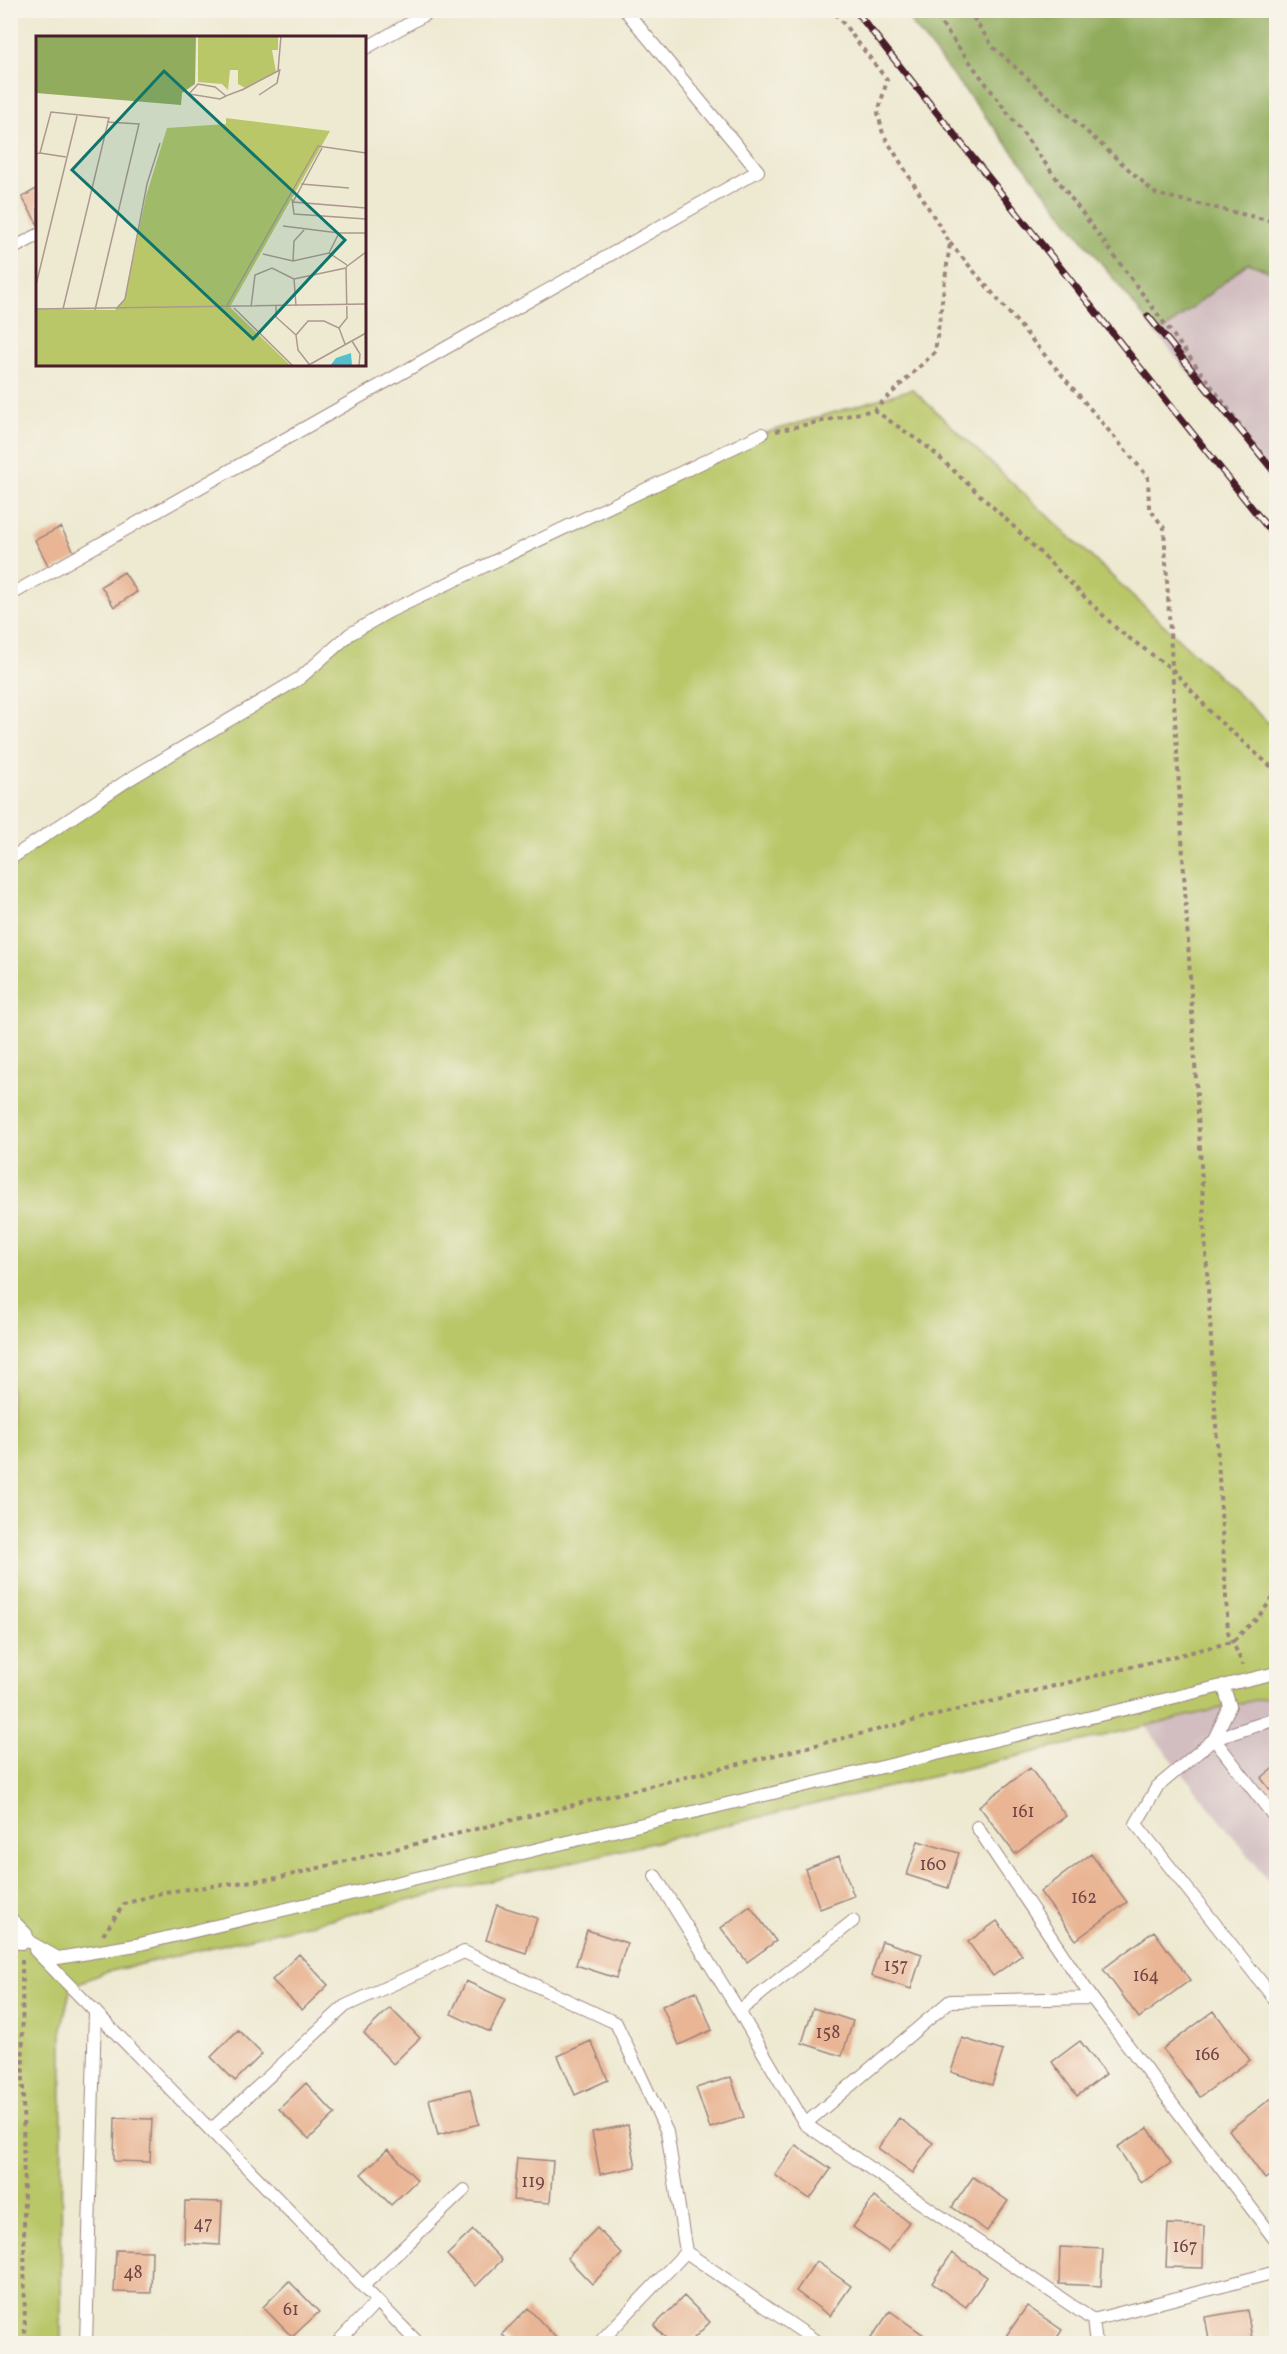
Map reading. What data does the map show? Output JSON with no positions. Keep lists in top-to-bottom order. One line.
{"house_numbers":["161","160","162","157","164","158","166","119","47","167","48","61"]}
